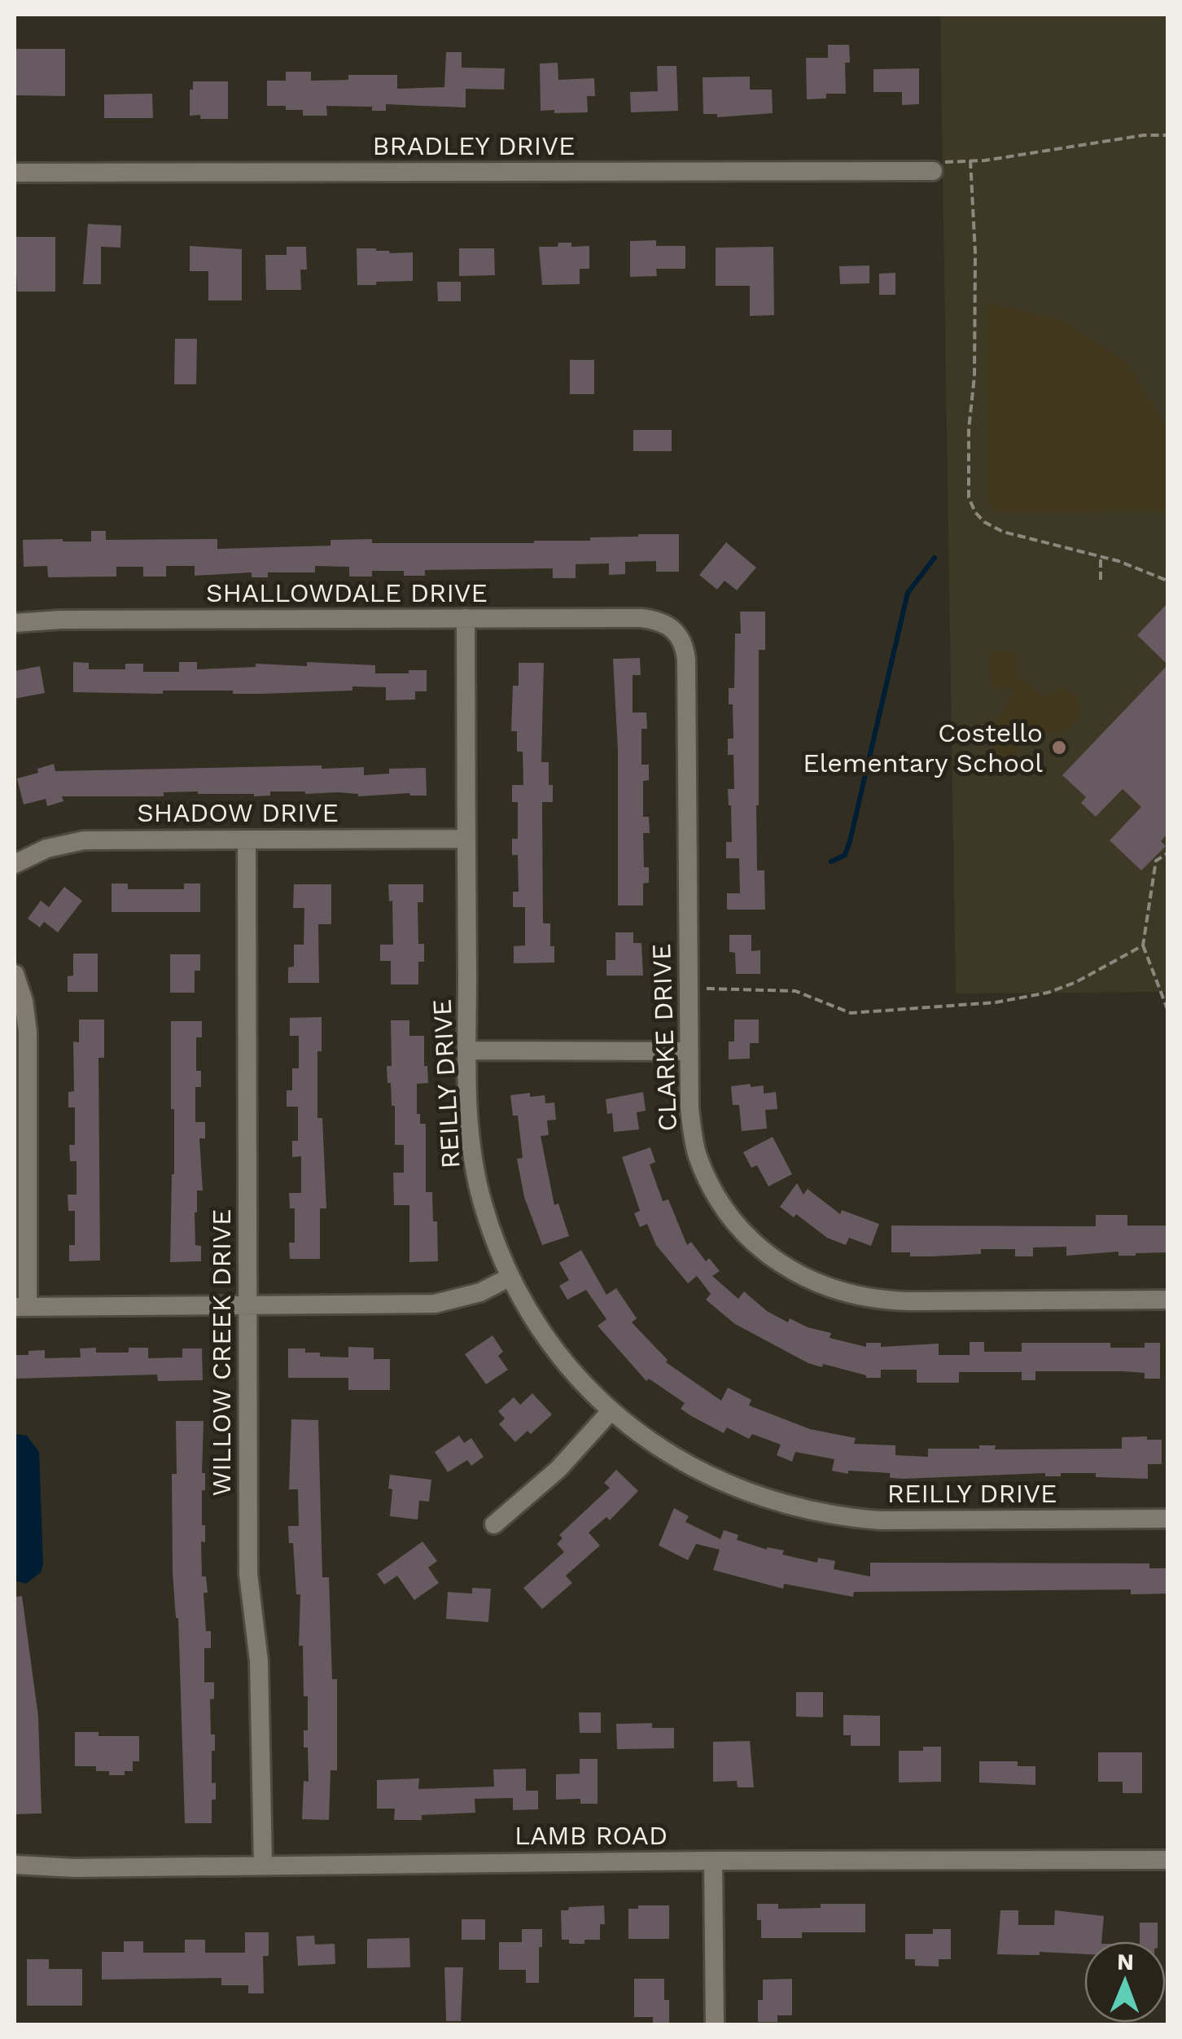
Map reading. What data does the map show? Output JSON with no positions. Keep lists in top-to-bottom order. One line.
{"streets":{"street":["BRADLEY DRIVE","SHALLOWDALE DRIVE","SHADOW DRIVE","CLARKE DRIVE","REILLY DRIVE","WILLOW CREEK DRIVE","LAMB ROAD"]},"crossings":[["SHALLOWDALE DRIVE","CLARKE DRIVE"],["SHALLOWDALE DRIVE","REILLY DRIVE"],["SHADOW DRIVE","REILLY DRIVE"],["SHADOW DRIVE","WILLOW CREEK DRIVE"],["WILLOW CREEK DRIVE","LAMB ROAD"]],"places":["Costello Elementary School"],"north":"top"}
